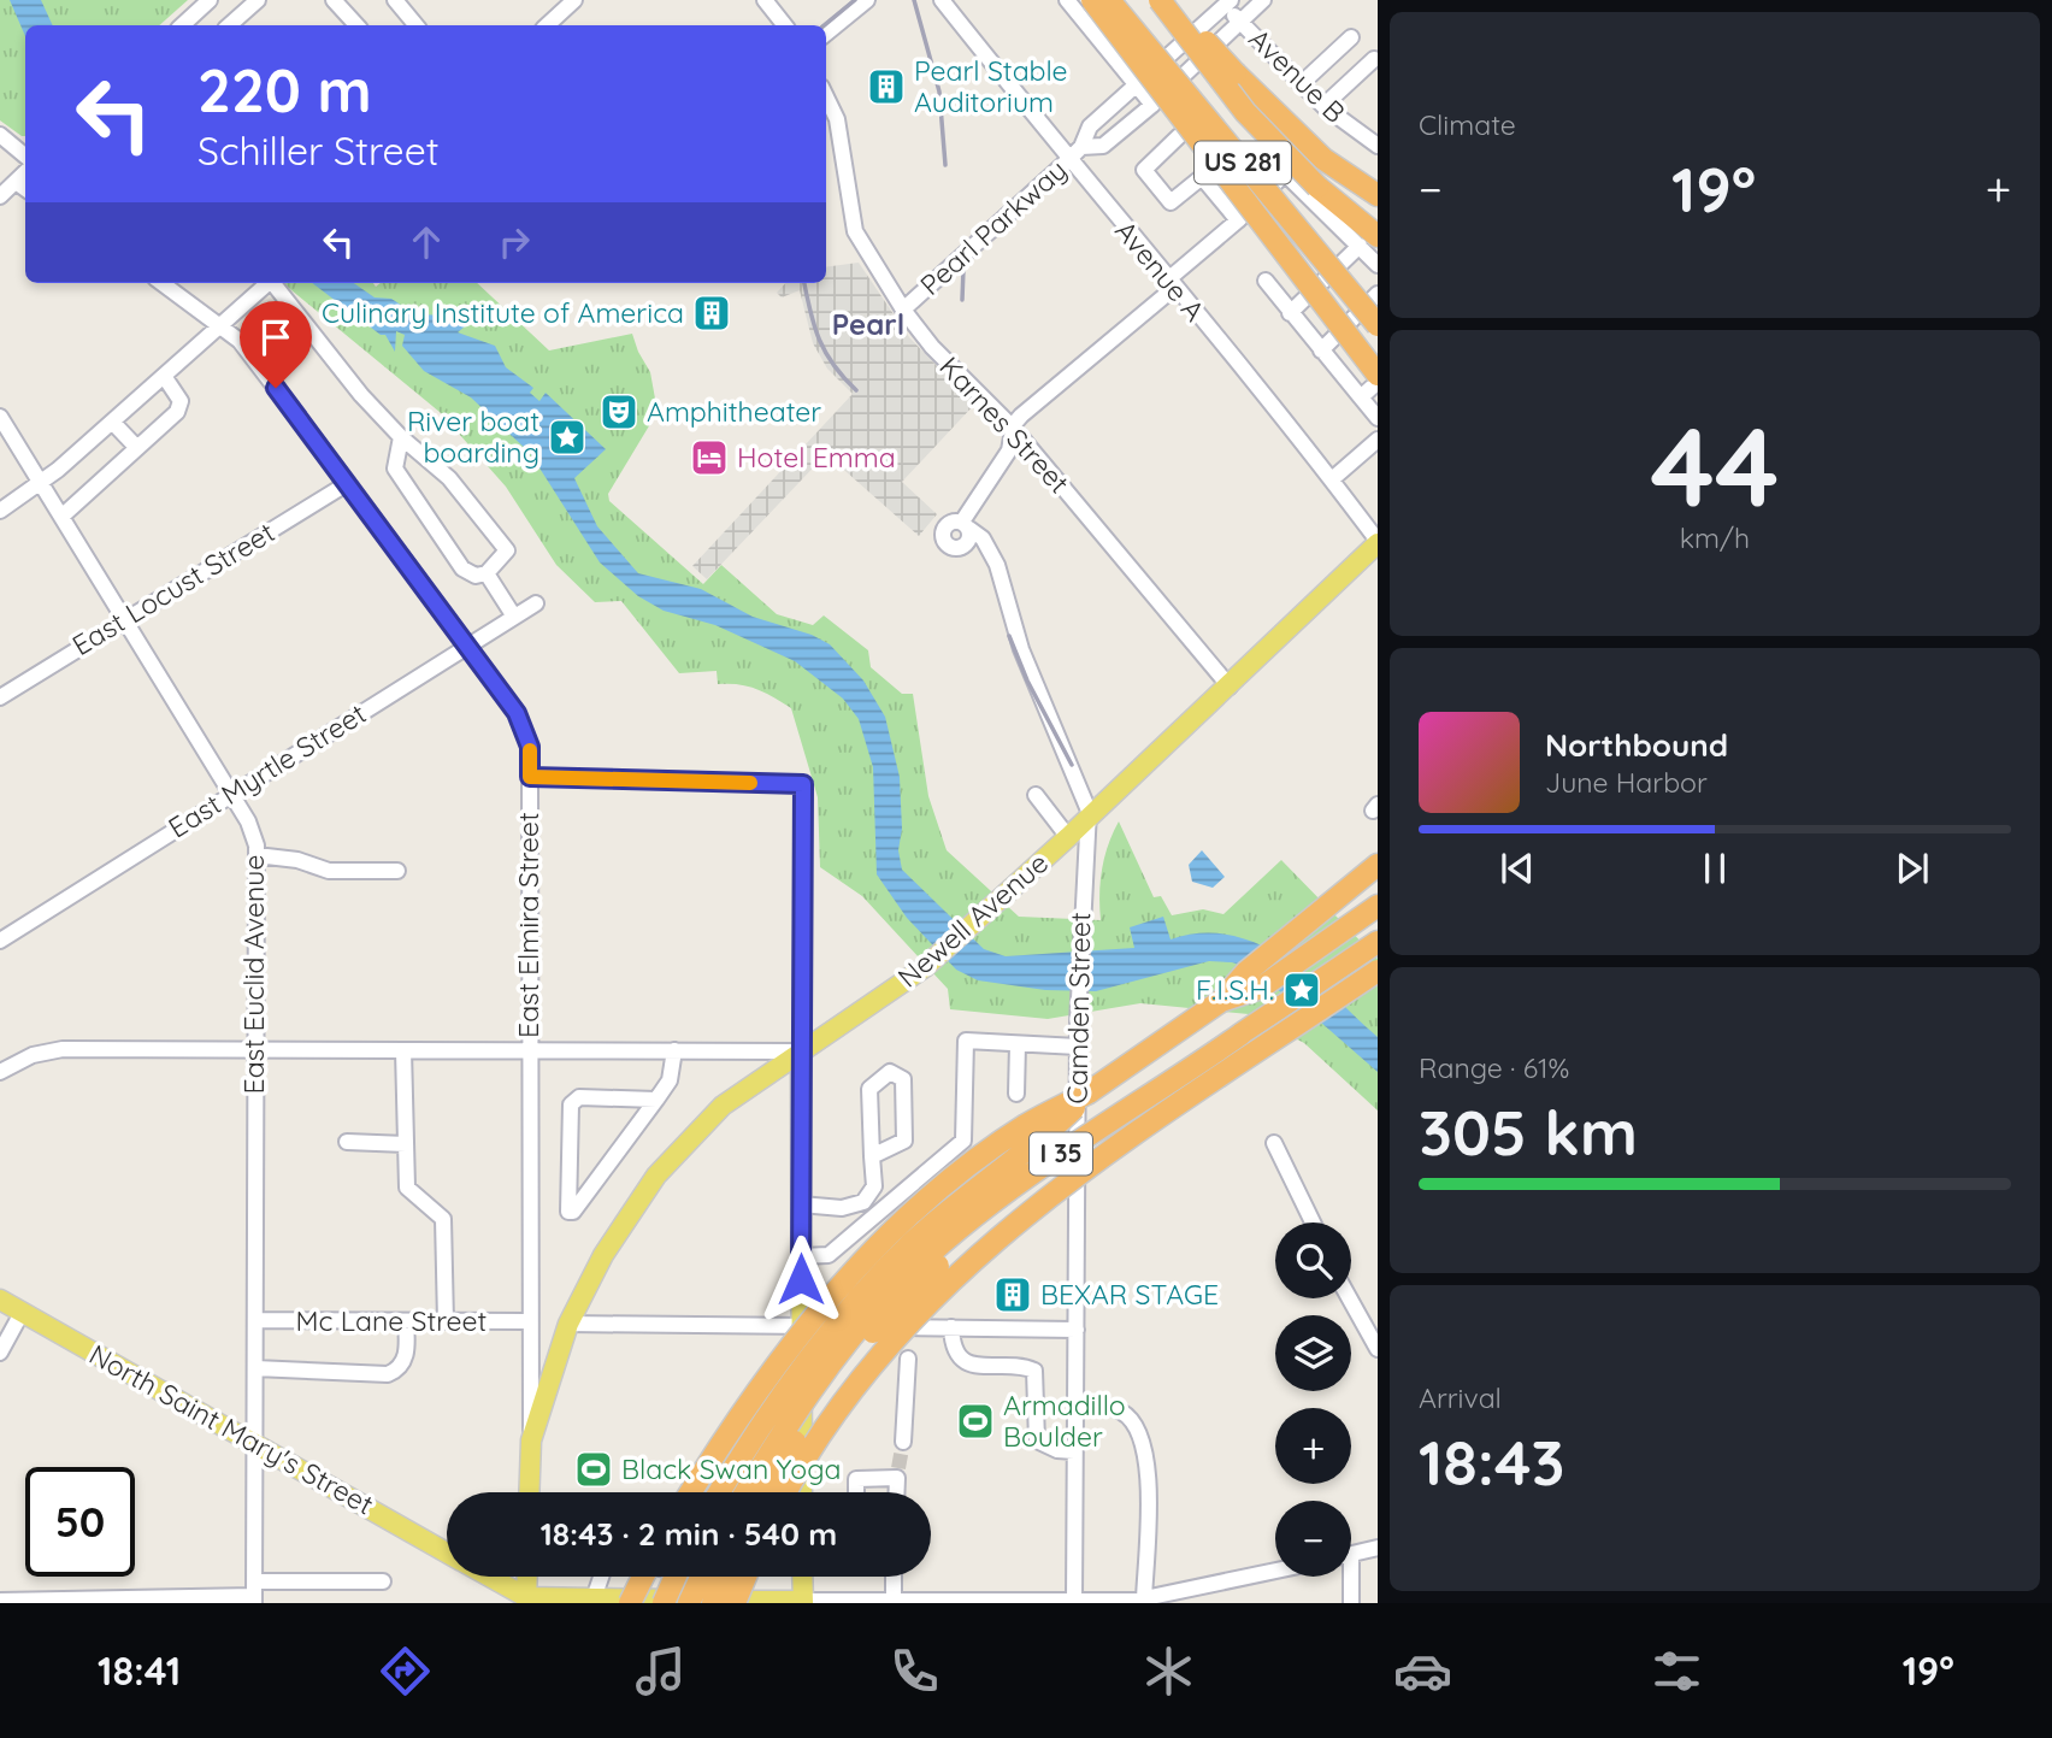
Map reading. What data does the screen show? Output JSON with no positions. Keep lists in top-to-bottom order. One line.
{"streets":{"highway":["US 281","I 35"],"main road":["Newell Avenue","East Elmira Street","North Saint Mary's Street"],"street":["Avenue B","Pearl Parkway","Avenue A","Karnes Street","East Locust Street","East Myrtle Street","East Euclid Avenue","Camden Street","Mc Lane Street"]},"crossings":[["Avenue B","Pearl Parkway"],["Pearl Parkway","Avenue A"],["Pearl Parkway","Karnes Street"],["Avenue A","Newell Avenue"],["Karnes Street","Newell Avenue"],["East Locust Street","East Elmira Street"],["East Locust Street","East Euclid Avenue"],["East Myrtle Street","East Elmira Street"],["East Myrtle Street","East Euclid Avenue"],["Newell Avenue","East Elmira Street"],["Newell Avenue","Camden Street"],["East Elmira Street","Mc Lane Street"],["East Euclid Avenue","Mc Lane Street"],["East Euclid Avenue","North Saint Mary's Street"],["Camden Street","North Saint Mary's Street"]],"districts":["Pearl"],"places":{"building":["Pearl Stable Auditorium","Culinary Institute of America","BEXAR STAGE"],"theatre":["Amphitheater"],"place":["River boat boarding","F.I.S.H."],"hotel":["Hotel Emma"],"sports":["Armadillo Boulder","Black Swan Yoga"]},"page":{"tile":["Climate",["44","km/h"],["Range · 61%","305 km"],["Arrival","18:43"]],"turn":["220 m","Schiller Street"],"heat":["−","19°","+"],"song":["Northbound","June Harbor"],"map_buttons":["+","−"],"limit":"50","trip":"18:43 · 2 min · 540 m","tabs":["18:41","19°"]}}
